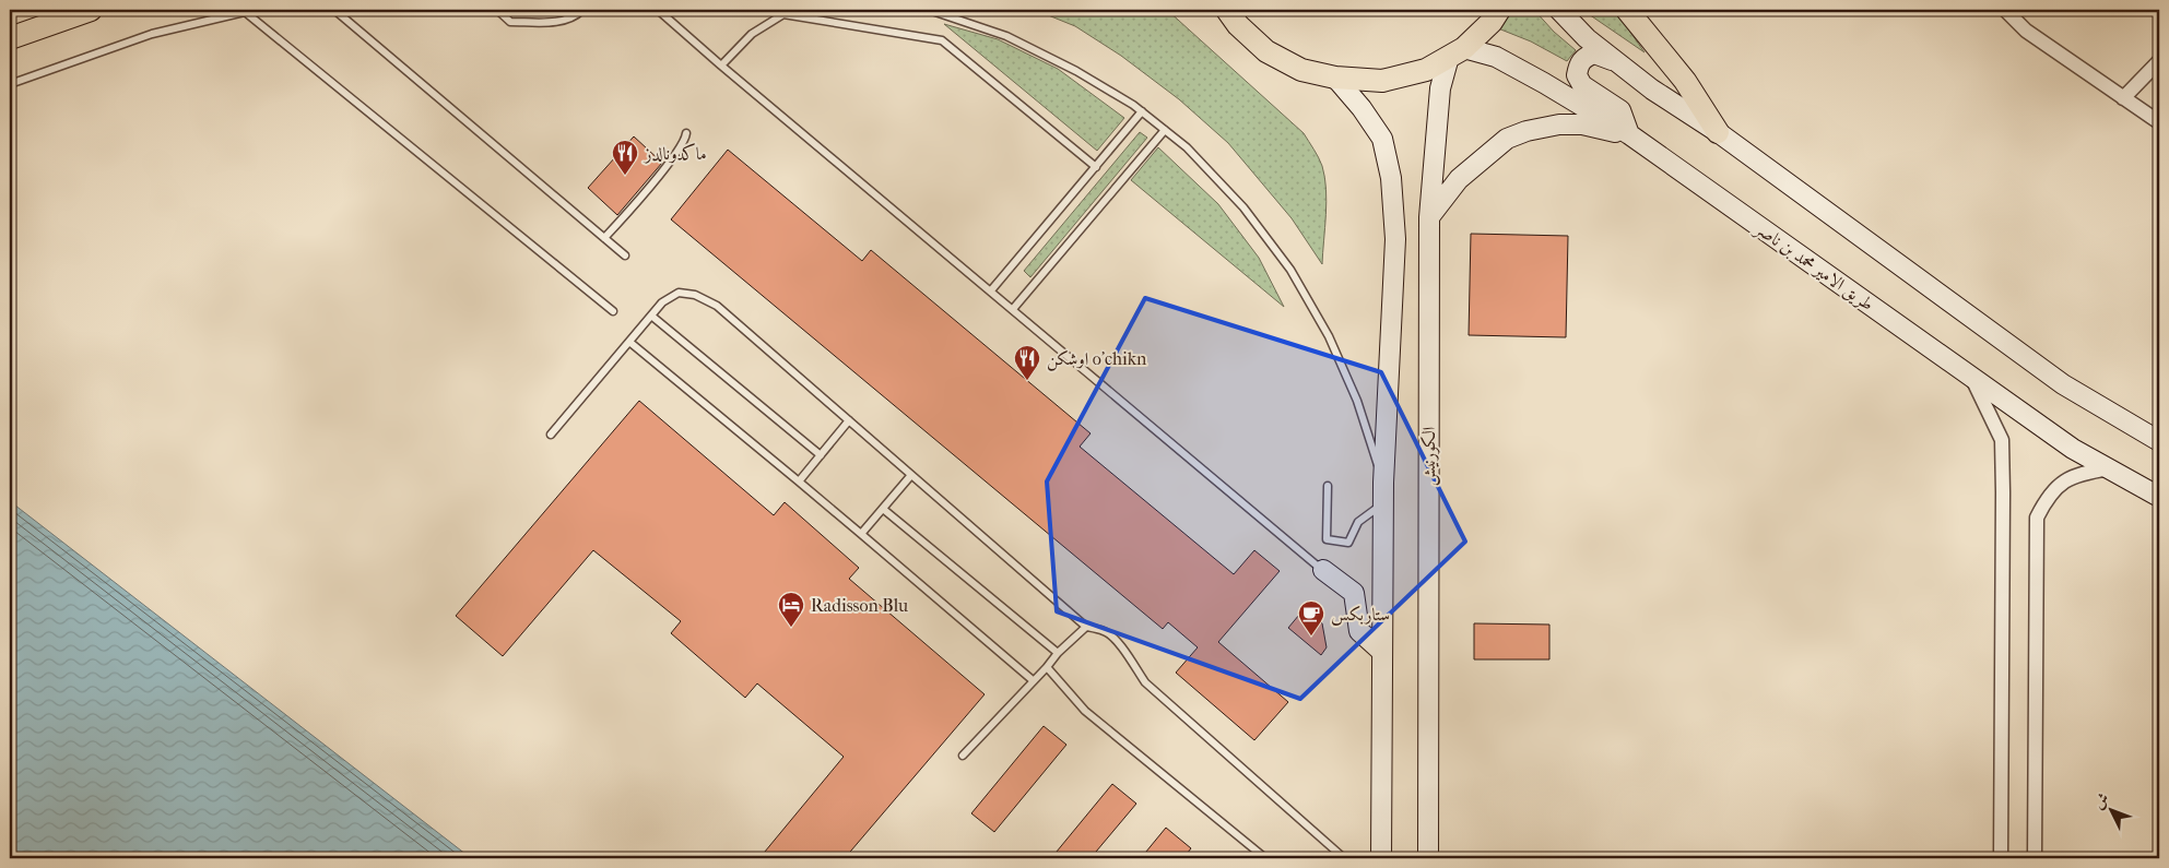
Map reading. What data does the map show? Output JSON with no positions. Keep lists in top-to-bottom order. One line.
{"streets":{"main road":["طريق الامير محمد بن ناصر","الكورنيش"]},"crossings":[["طريق الامير محمد بن ناصر","الكورنيش"]],"places":{"restaurant":["ماكدونالدز","اوشكن o'chikn"],"hotel":["Radisson Blu"],"cafe":["ستاربكس"]},"north":"top left"}
